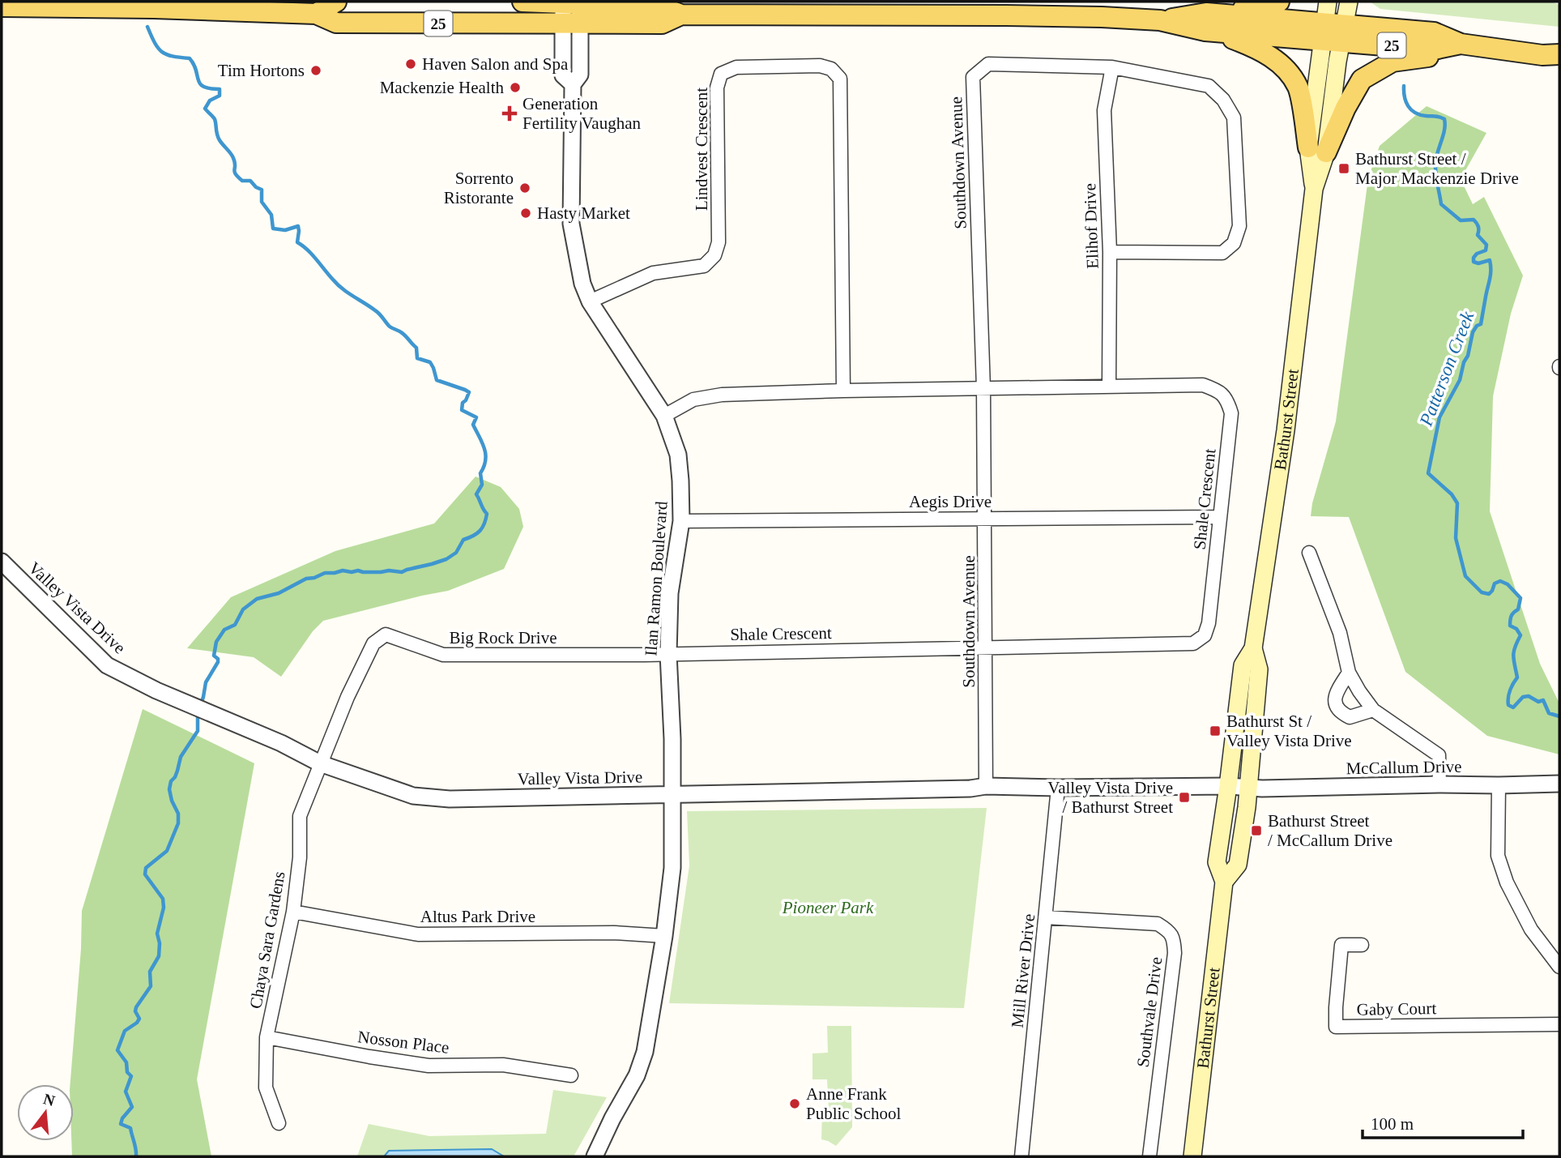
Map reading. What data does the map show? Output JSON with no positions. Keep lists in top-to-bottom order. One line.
{"streets":{"main road":["25","Bathurst Street"],"street":["Lindvest Crescent","Southdown Avenue","Elihof Drive","Shale Crescent","Aegis Drive","Ilan Ramon Boulevard","Valley Vista Drive","Big Rock Drive","McCallum Drive","Altus Park Drive","Chaya Sara Gardens","Mill River Drive","Gaby Court","Southvale Drive","Nosson Place"]},"crossings":[["25","Bathurst Street"],["25","Ilan Ramon Boulevard"],["Lindvest Crescent","Shale Crescent"],["Lindvest Crescent","Ilan Ramon Boulevard"],["Southdown Avenue","Elihof Drive"],["Southdown Avenue","Shale Crescent"],["Southdown Avenue","Aegis Drive"],["Southdown Avenue","Valley Vista Drive"],["Elihof Drive","Shale Crescent"],["Bathurst Street","Valley Vista Drive"],["Bathurst Street","McCallum Drive"],["Shale Crescent","Aegis Drive"],["Shale Crescent","Ilan Ramon Boulevard"],["Shale Crescent","Big Rock Drive"],["Aegis Drive","Ilan Ramon Boulevard"],["Ilan Ramon Boulevard","Valley Vista Drive"],["Ilan Ramon Boulevard","Big Rock Drive"],["Ilan Ramon Boulevard","Altus Park Drive"],["Valley Vista Drive","Big Rock Drive"],["Valley Vista Drive","McCallum Drive"],["Valley Vista Drive","Chaya Sara Gardens"],["Valley Vista Drive","Mill River Drive"],["Big Rock Drive","Chaya Sara Gardens"],["Altus Park Drive","Chaya Sara Gardens"],["Chaya Sara Gardens","Nosson Place"],["Mill River Drive","Southvale Drive"]],"water":["Patterson Creek"],"parks":["Pioneer Park"],"places":{"other":["Haven Salon and Spa","Tim Hortons","Mackenzie Health","Sorrento Ristorante","Hasty Market","Anne Frank Public School"],"health":["Generation Fertility Vaughan"],"transit":["Bathurst Street / Major Mackenzie Drive","Bathurst St / Valley Vista Drive","Valley Vista Drive / Bathurst Street","Bathurst Street / McCallum Drive"]},"scale_bar":"100 m","north":"top"}
